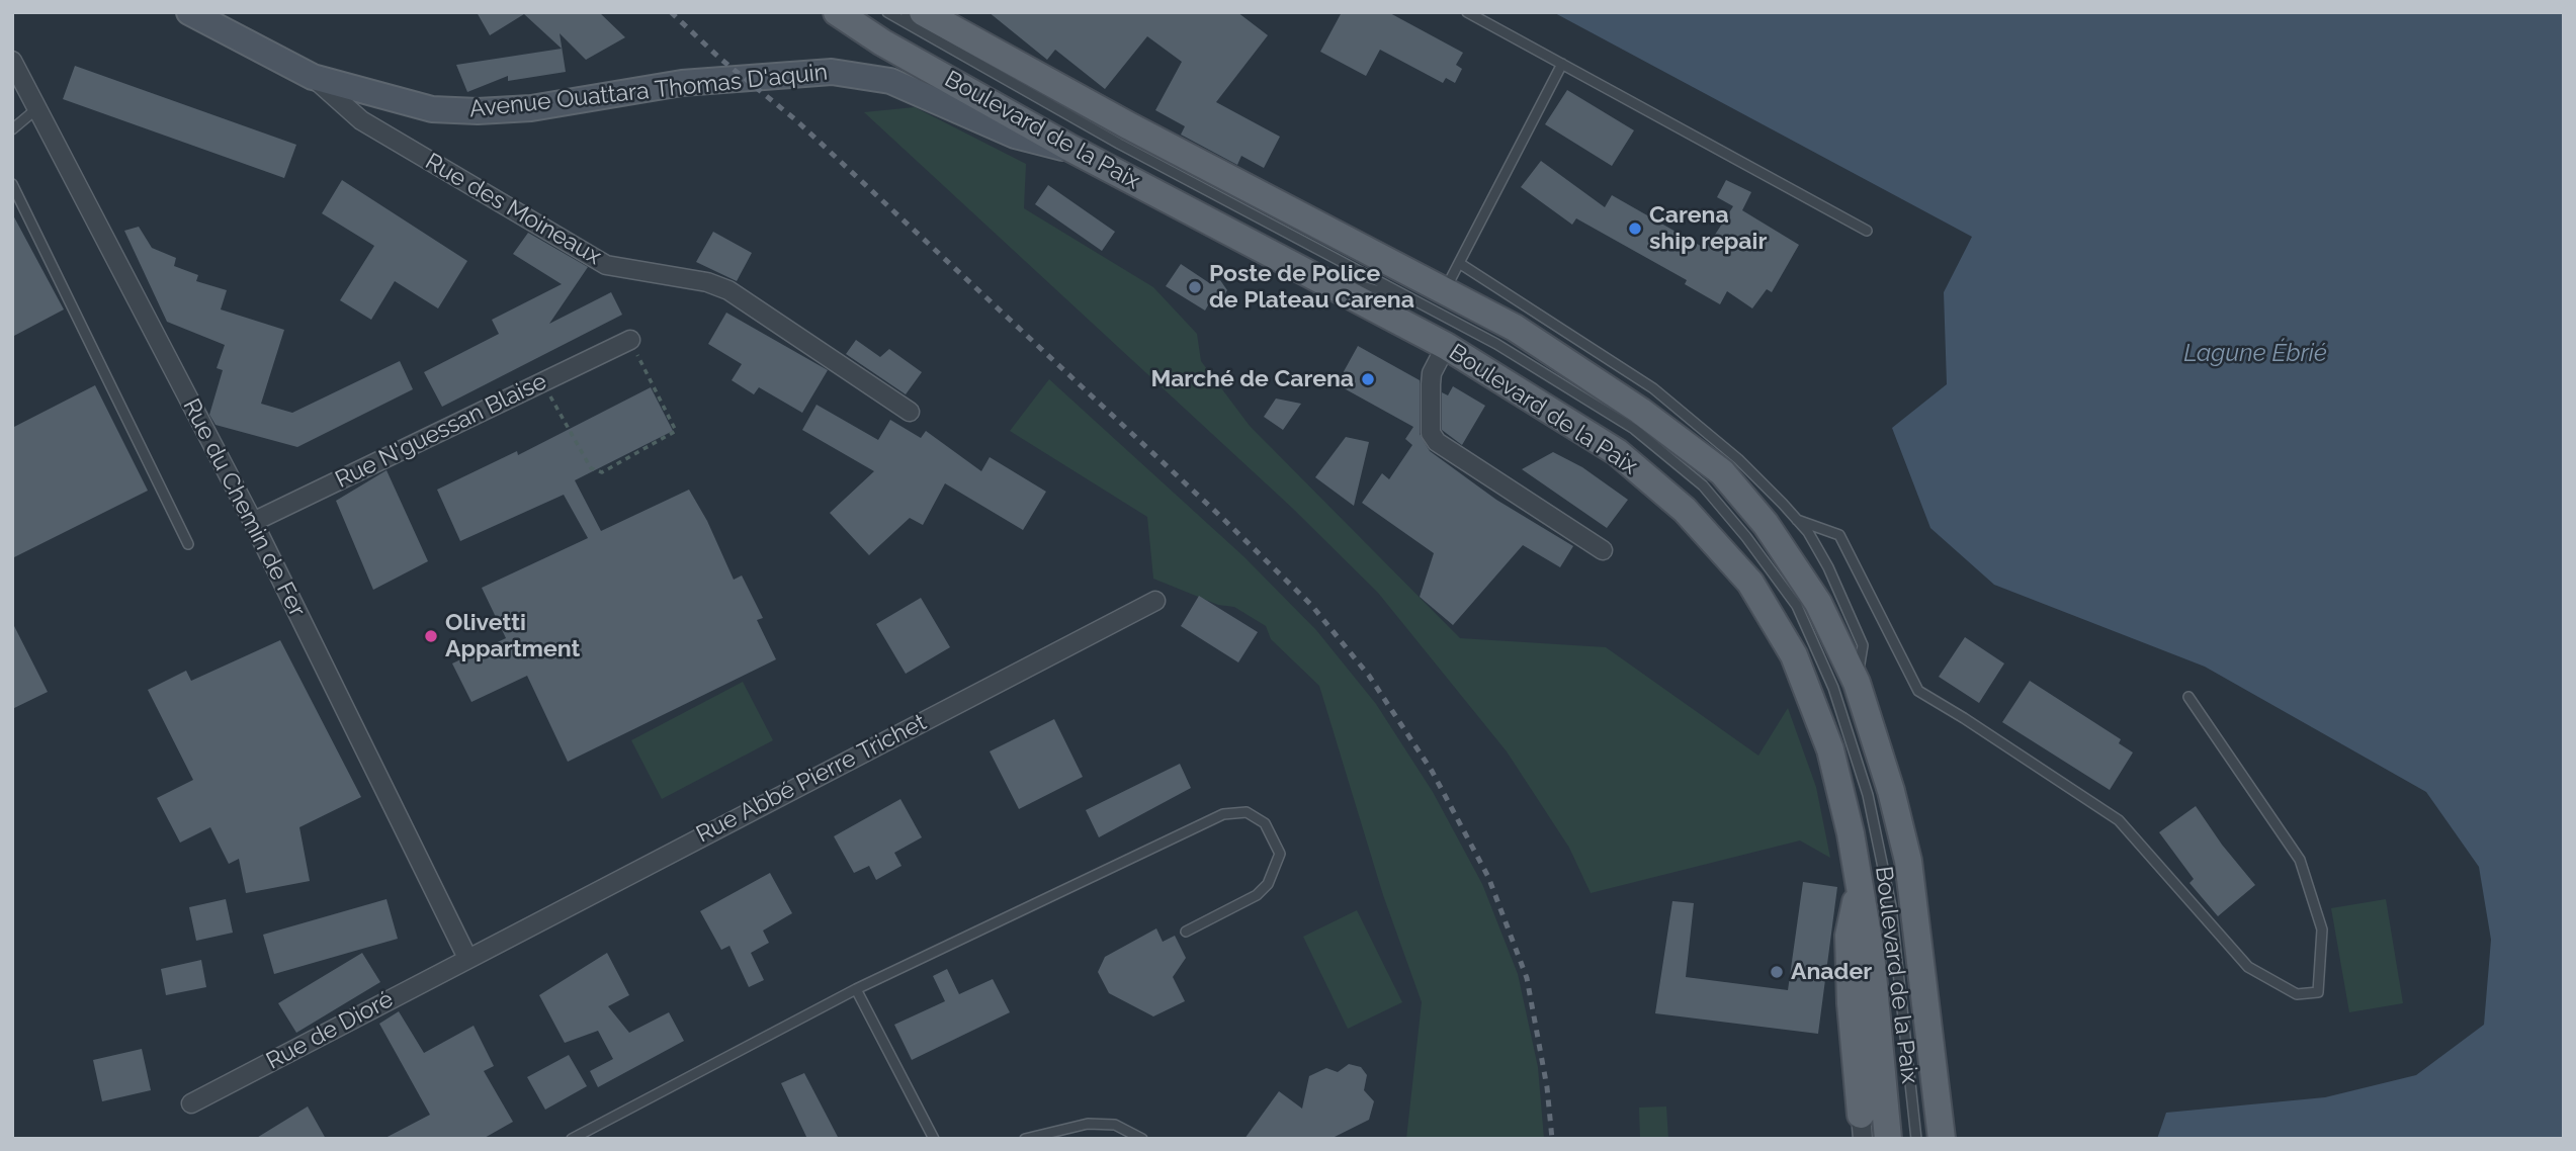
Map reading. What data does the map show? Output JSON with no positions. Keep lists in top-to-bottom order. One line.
{"streets":{"main road":["Avenue Ouattara Thomas D'aquin","Boulevard de la Paix"],"street":["Rue des Moineaux","Rue N'guessan Blaise","Rue du Chemin de Fer","Rue Abbé Pierre Trichet","Rue de Dioré"]},"crossings":[["Avenue Ouattara Thomas D'aquin","Boulevard de la Paix"],["Avenue Ouattara Thomas D'aquin","Rue des Moineaux"],["Rue N'guessan Blaise","Rue du Chemin de Fer"],["Rue du Chemin de Fer","Rue Abbé Pierre Trichet"],["Rue du Chemin de Fer","Rue de Dioré"],["Rue Abbé Pierre Trichet","Rue de Dioré"]],"water":["Lagune Ébrié"],"places":["Carena ship repair","Poste de Police de Plateau Carena","Marché de Carena","Olivetti Appartment","Anader"]}
